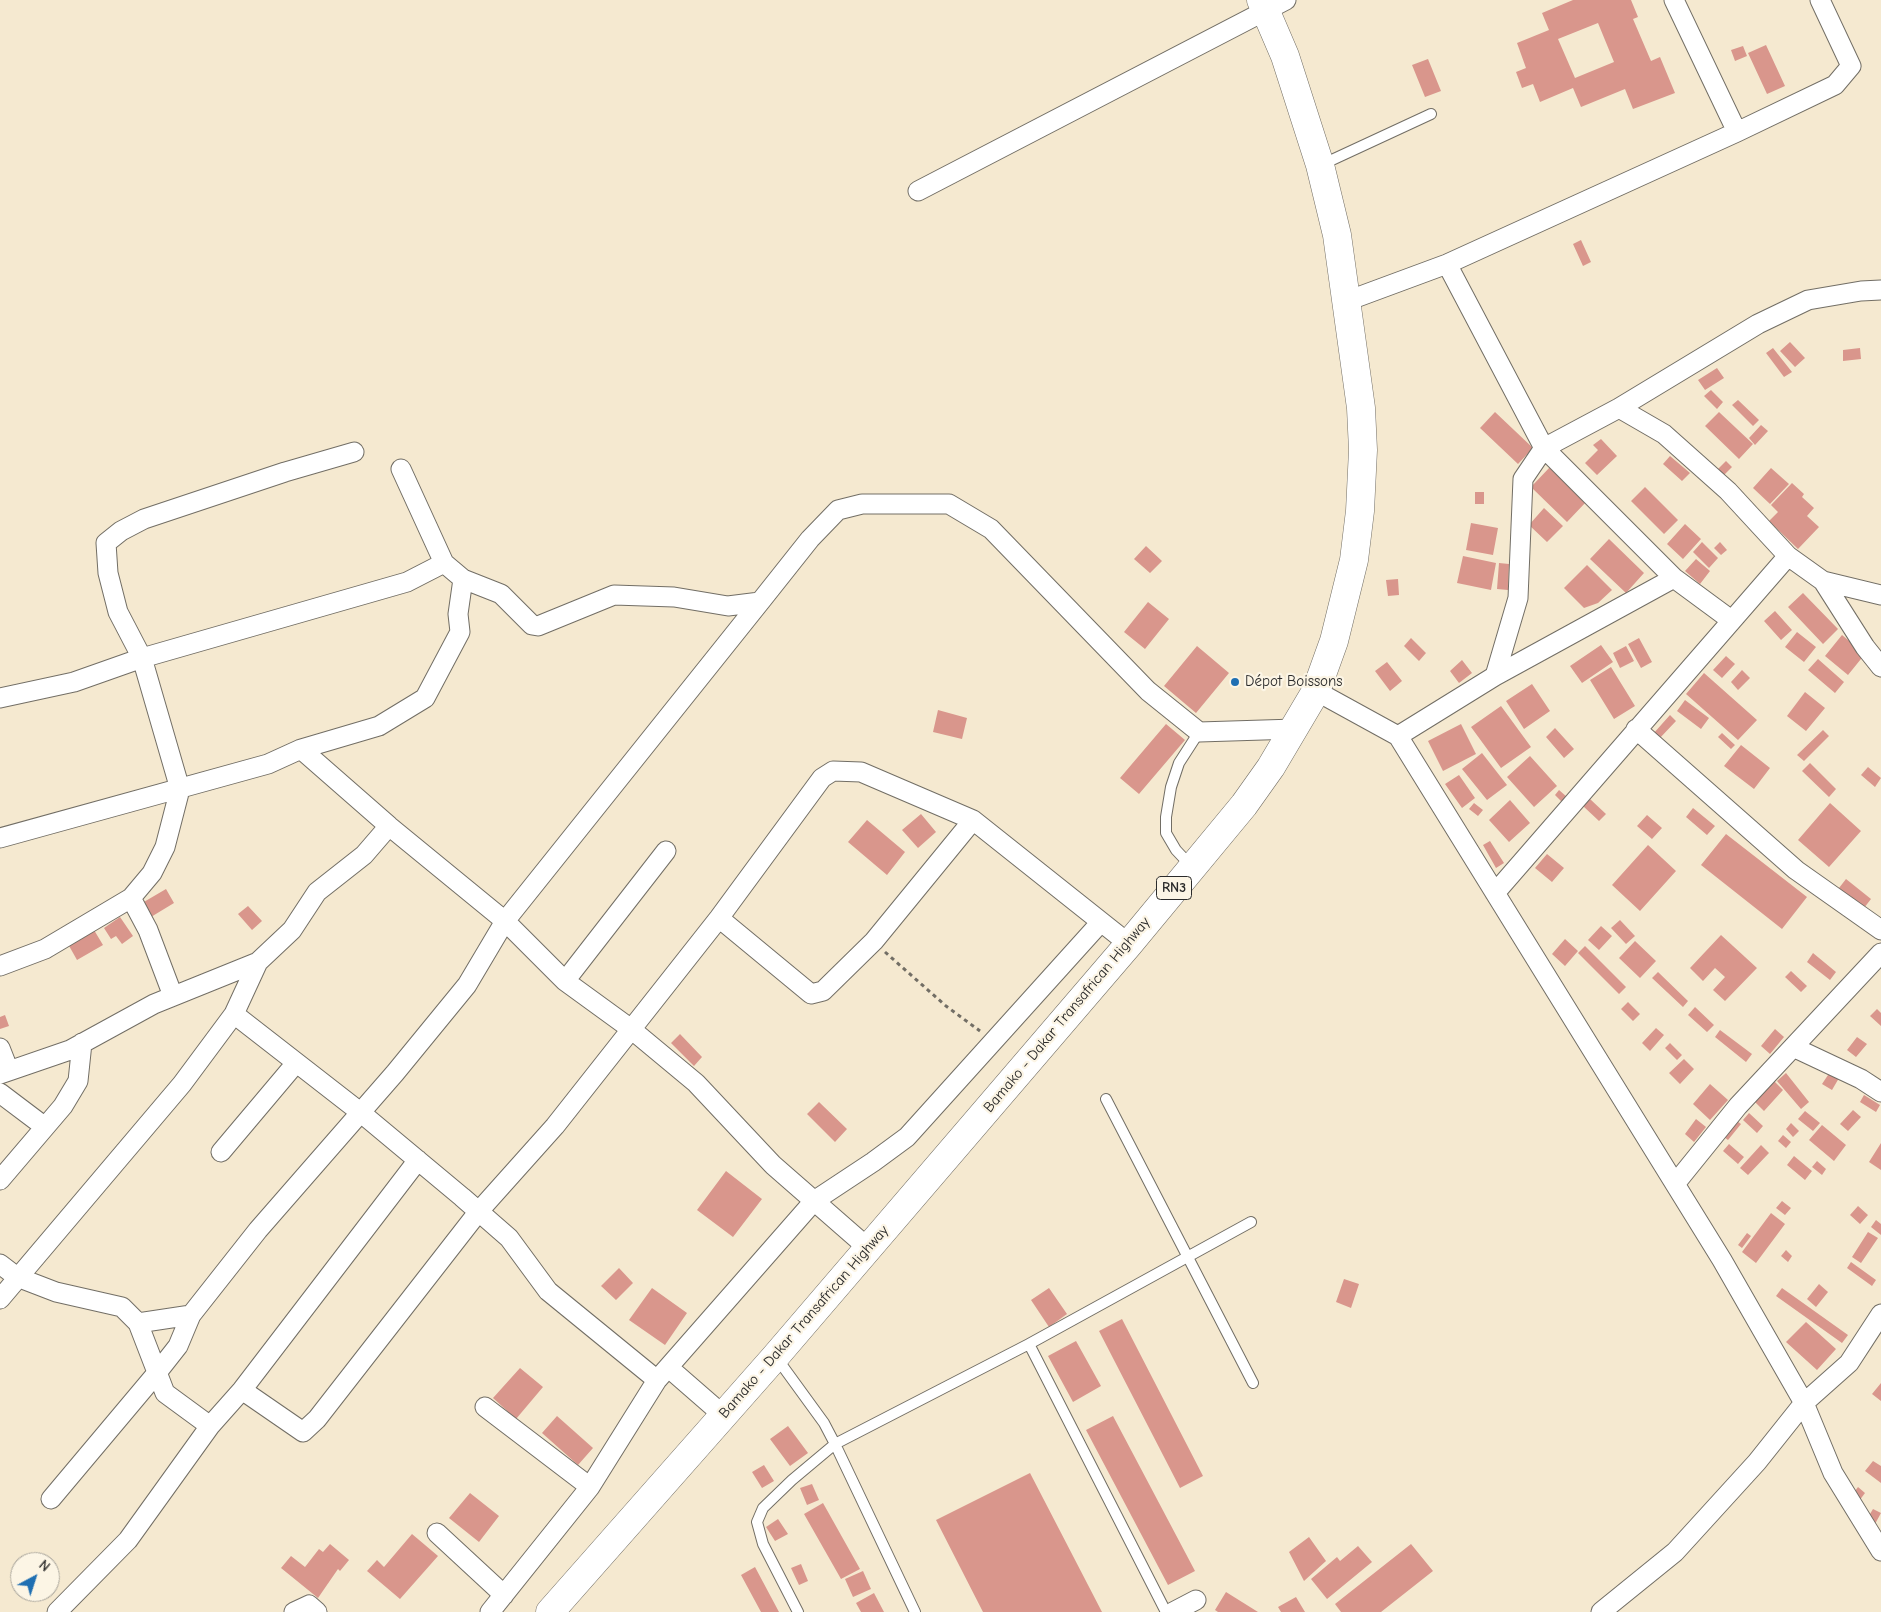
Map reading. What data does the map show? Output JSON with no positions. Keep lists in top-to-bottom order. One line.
{"streets":{"highway":["RN3","Bamako - Dakar Transafrican Highway"]},"places":["Dépot Boissons"],"north":"top right"}
